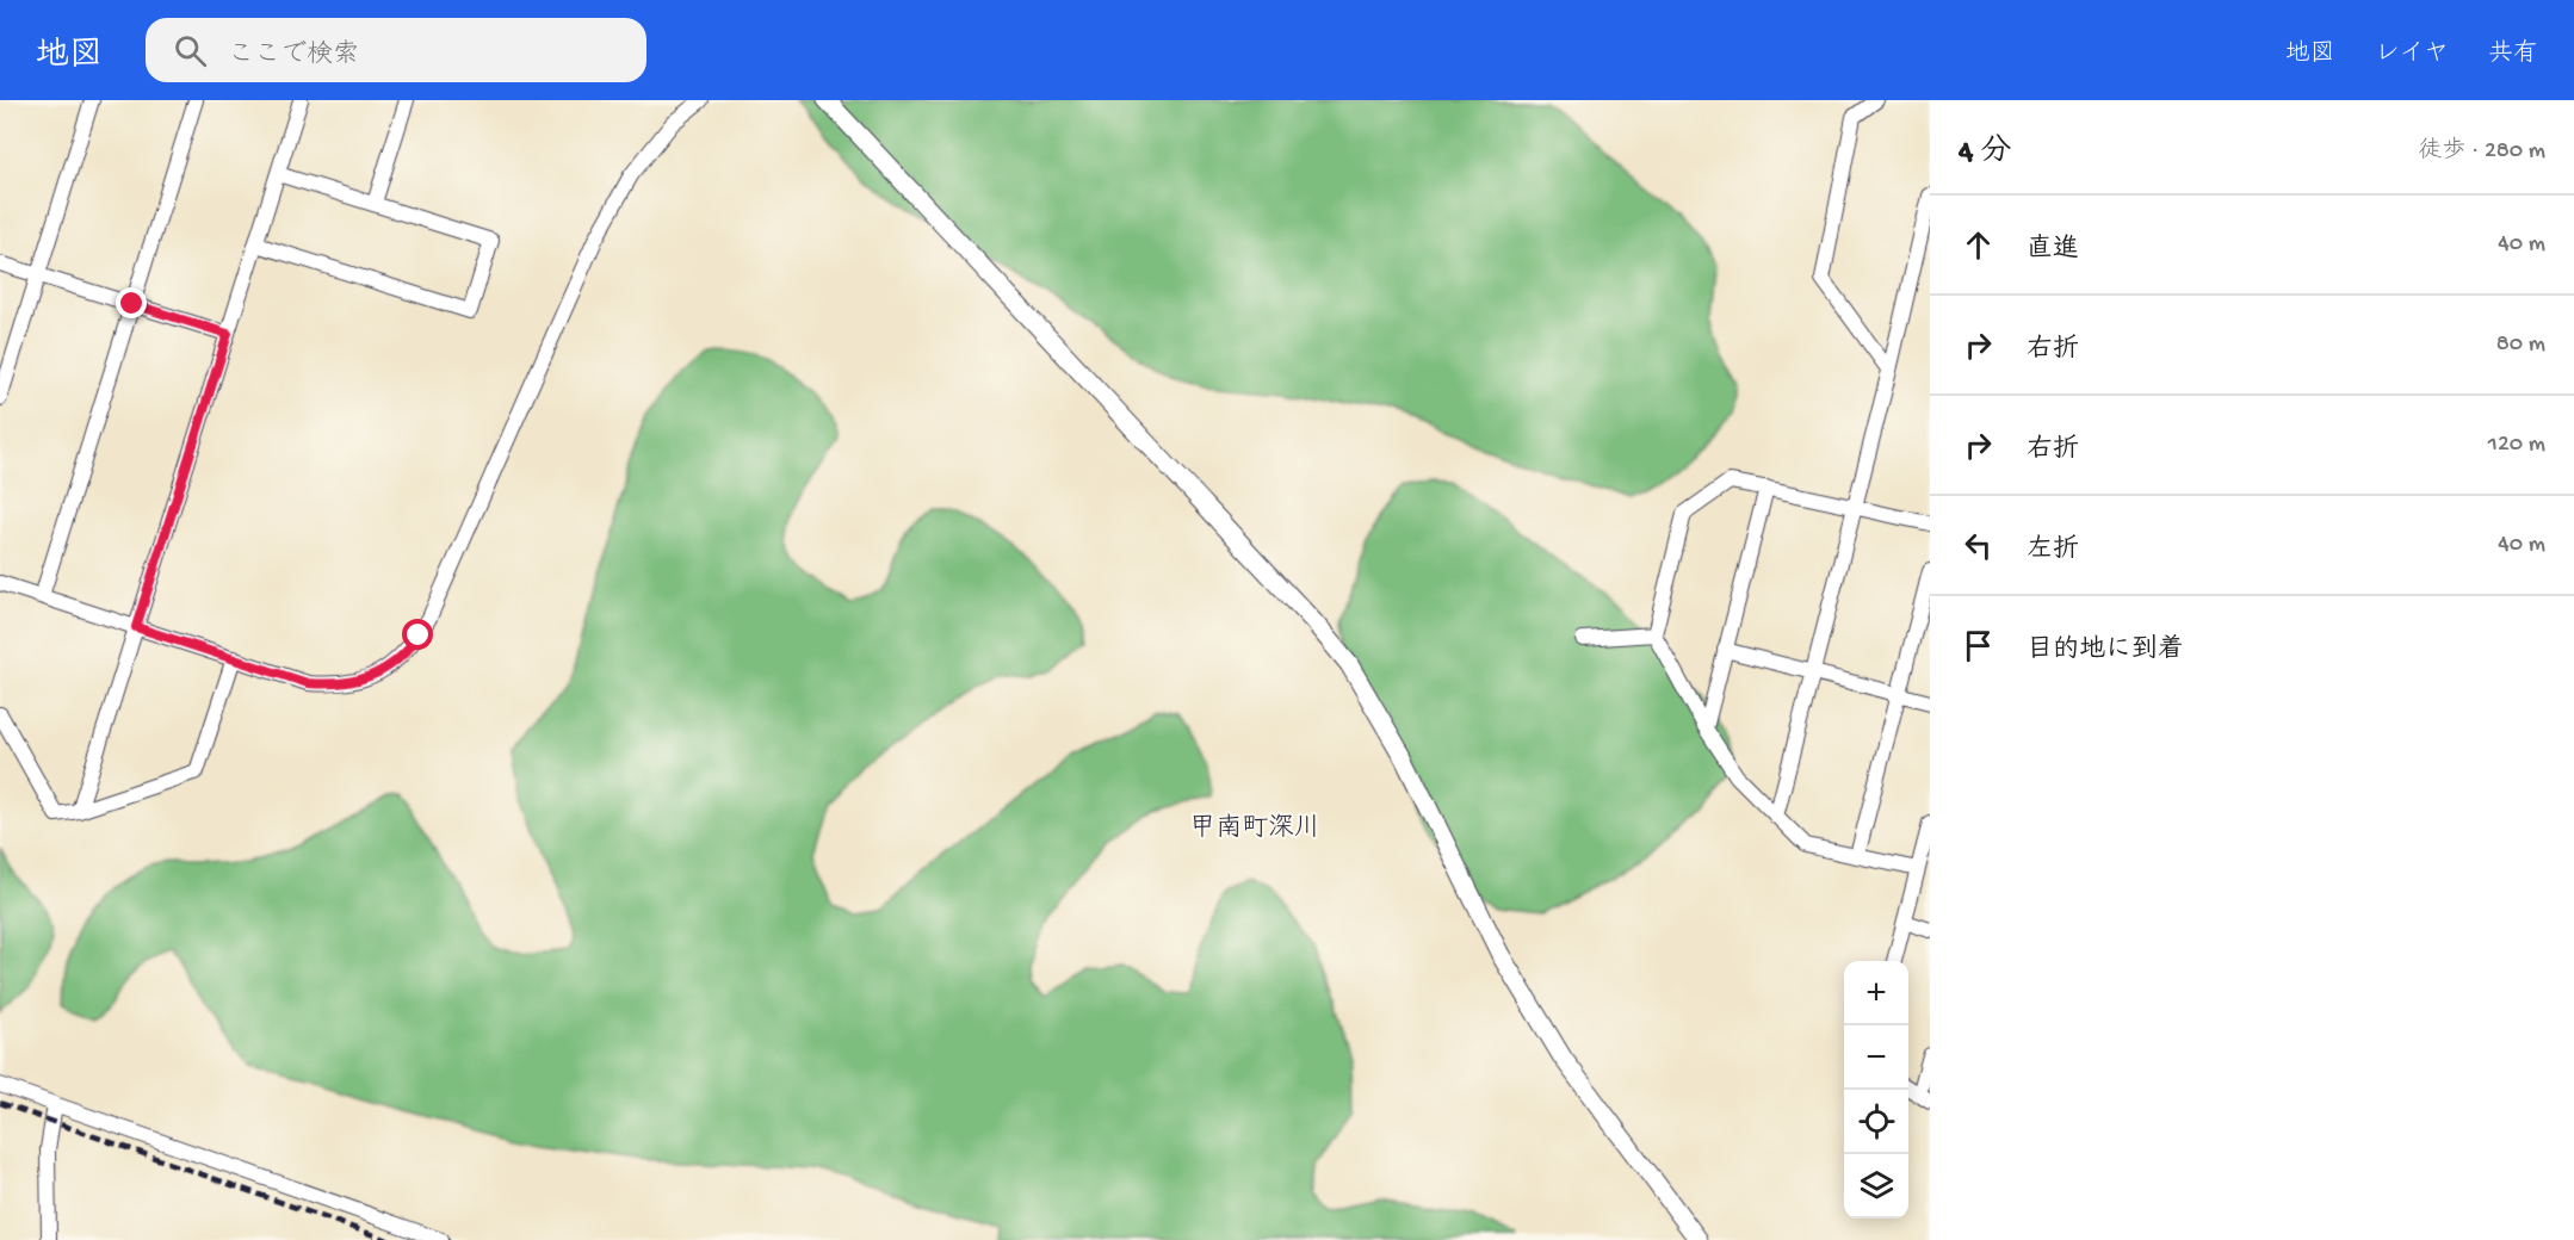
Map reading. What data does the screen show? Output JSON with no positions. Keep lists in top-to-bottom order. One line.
{"districts":["甲南町深川"],"page":{"header":"地図","search":"ここで検索","nav":["地図","レイヤ","共有"],"heading":["4 分","徒歩 · 280 m"],"list":[["直進","40 m"],["右折","80 m"],["右折","120 m"],["左折","40 m"],"目的地に到着"],"map_buttons":["+","−"]}}
